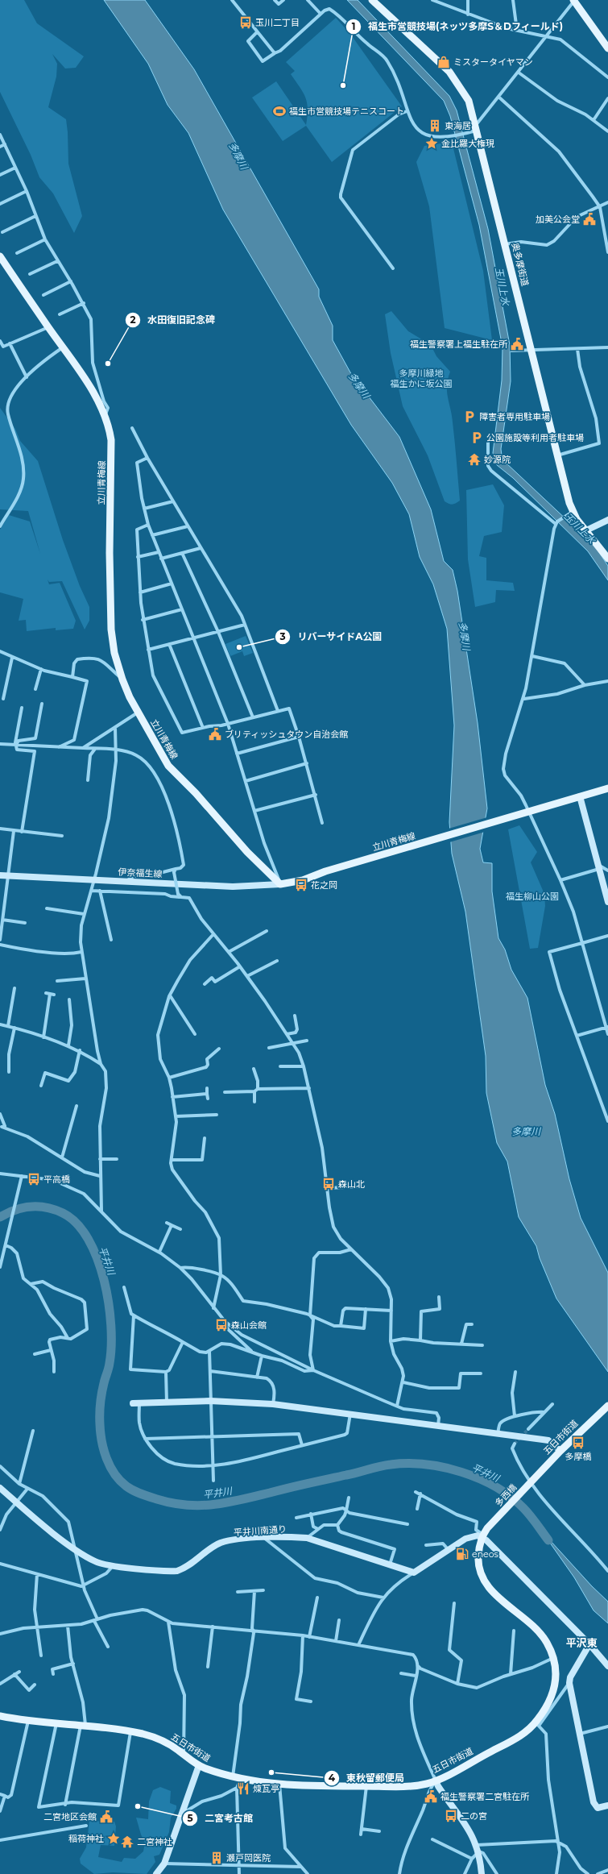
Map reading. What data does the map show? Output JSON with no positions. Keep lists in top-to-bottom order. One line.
{"streets":{"main road":["奥多摩街道","立川青梅線","五日市街道","多西橋"],"street":["伊奈福生線","平井川南通り"]},"crossings":[["立川青梅線","伊奈福生線"],["五日市街道","多西橋"]],"districts":["平沢東"],"water":["多摩川","玉川上水","平井川"],"parks":["多摩川緑地 福生かに坂公園","福生柳山公園"],"places":{"bus stop":["玉川二丁目","花之岡","平高橋","森山北","森山会館","多摩橋","二の宮"],"shop":["ミスタータイヤマン"],"other":["福生市営競技場(ネッツ多摩S＆Dフィールド)","水田復旧記念碑","リバーサイドA公園","東秋留郵便局","二宮考古館"],"sports":["福生市営競技場テニスコート"],"building":["東海居","瀬戸岡医院"],"place":["金比羅大権現","稲荷神社"],"public building":["加美公会堂","福生警察署上福生駐在所","ブリティッシュタウン自治会館","福生警察署二宮駐在所","二宮地区会館"],"parking":["障害者専用駐車場","公園施設等利用者駐車場"],"temple":["妙源院","二宮神社"],"fuel station":["eneos"],"restaurant":["煉瓦亭"]}}
